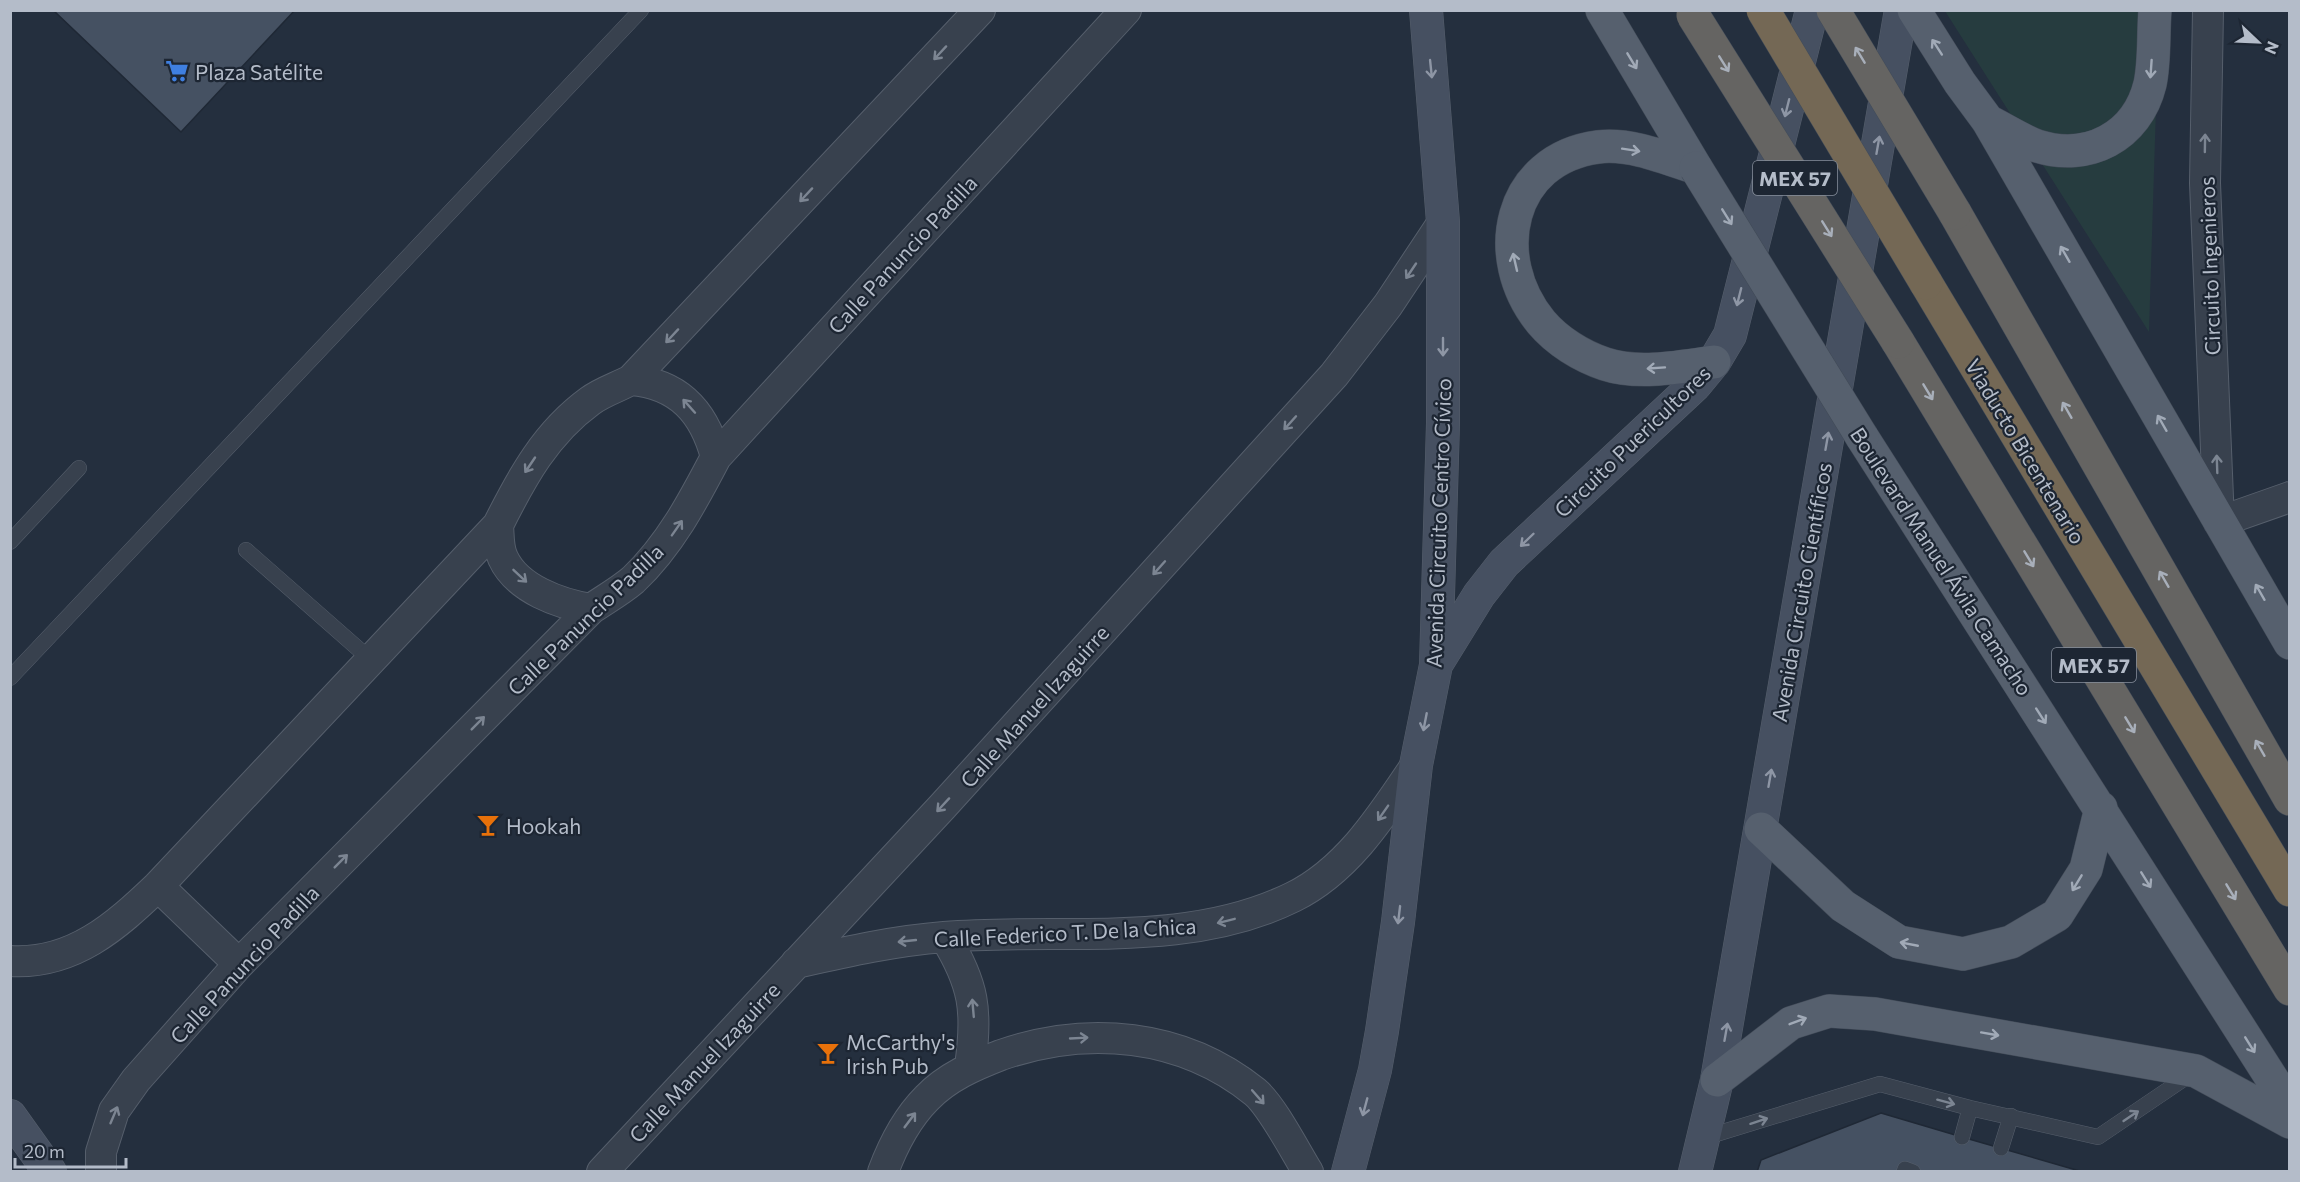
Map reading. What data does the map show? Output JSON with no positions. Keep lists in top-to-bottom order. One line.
{"streets":{"highway":["MEX 57","Viaducto Bicentenario"],"main road":["Circuito Puericultores","Avenida Circuito Centro Cívico","Boulevard Manuel Ávila Camacho","Avenida Circuito Científicos"],"street":["Calle Panuncio Padilla","Circuito Ingenieros","Calle Manuel Izaguirre","Calle Federico T. De la Chica"]},"crossings":[["Circuito Puericultores","Avenida Circuito Centro Cívico"],["Avenida Circuito Centro Cívico","Calle Manuel Izaguirre"],["Avenida Circuito Centro Cívico","Calle Federico T. De la Chica"],["Calle Manuel Izaguirre","Calle Federico T. De la Chica"]],"one_way":["Circuito Ingenieros","Circuito Puericultores","Avenida Circuito Centro Cívico","Avenida Circuito Científicos","Calle Manuel Izaguirre","Calle Federico T. De la Chica"],"places":{"supermarket":["Plaza Satélite"],"bar":["Hookah","McCarthy's Irish Pub"]},"scale_bar":"20 m","north":"bottom right"}
